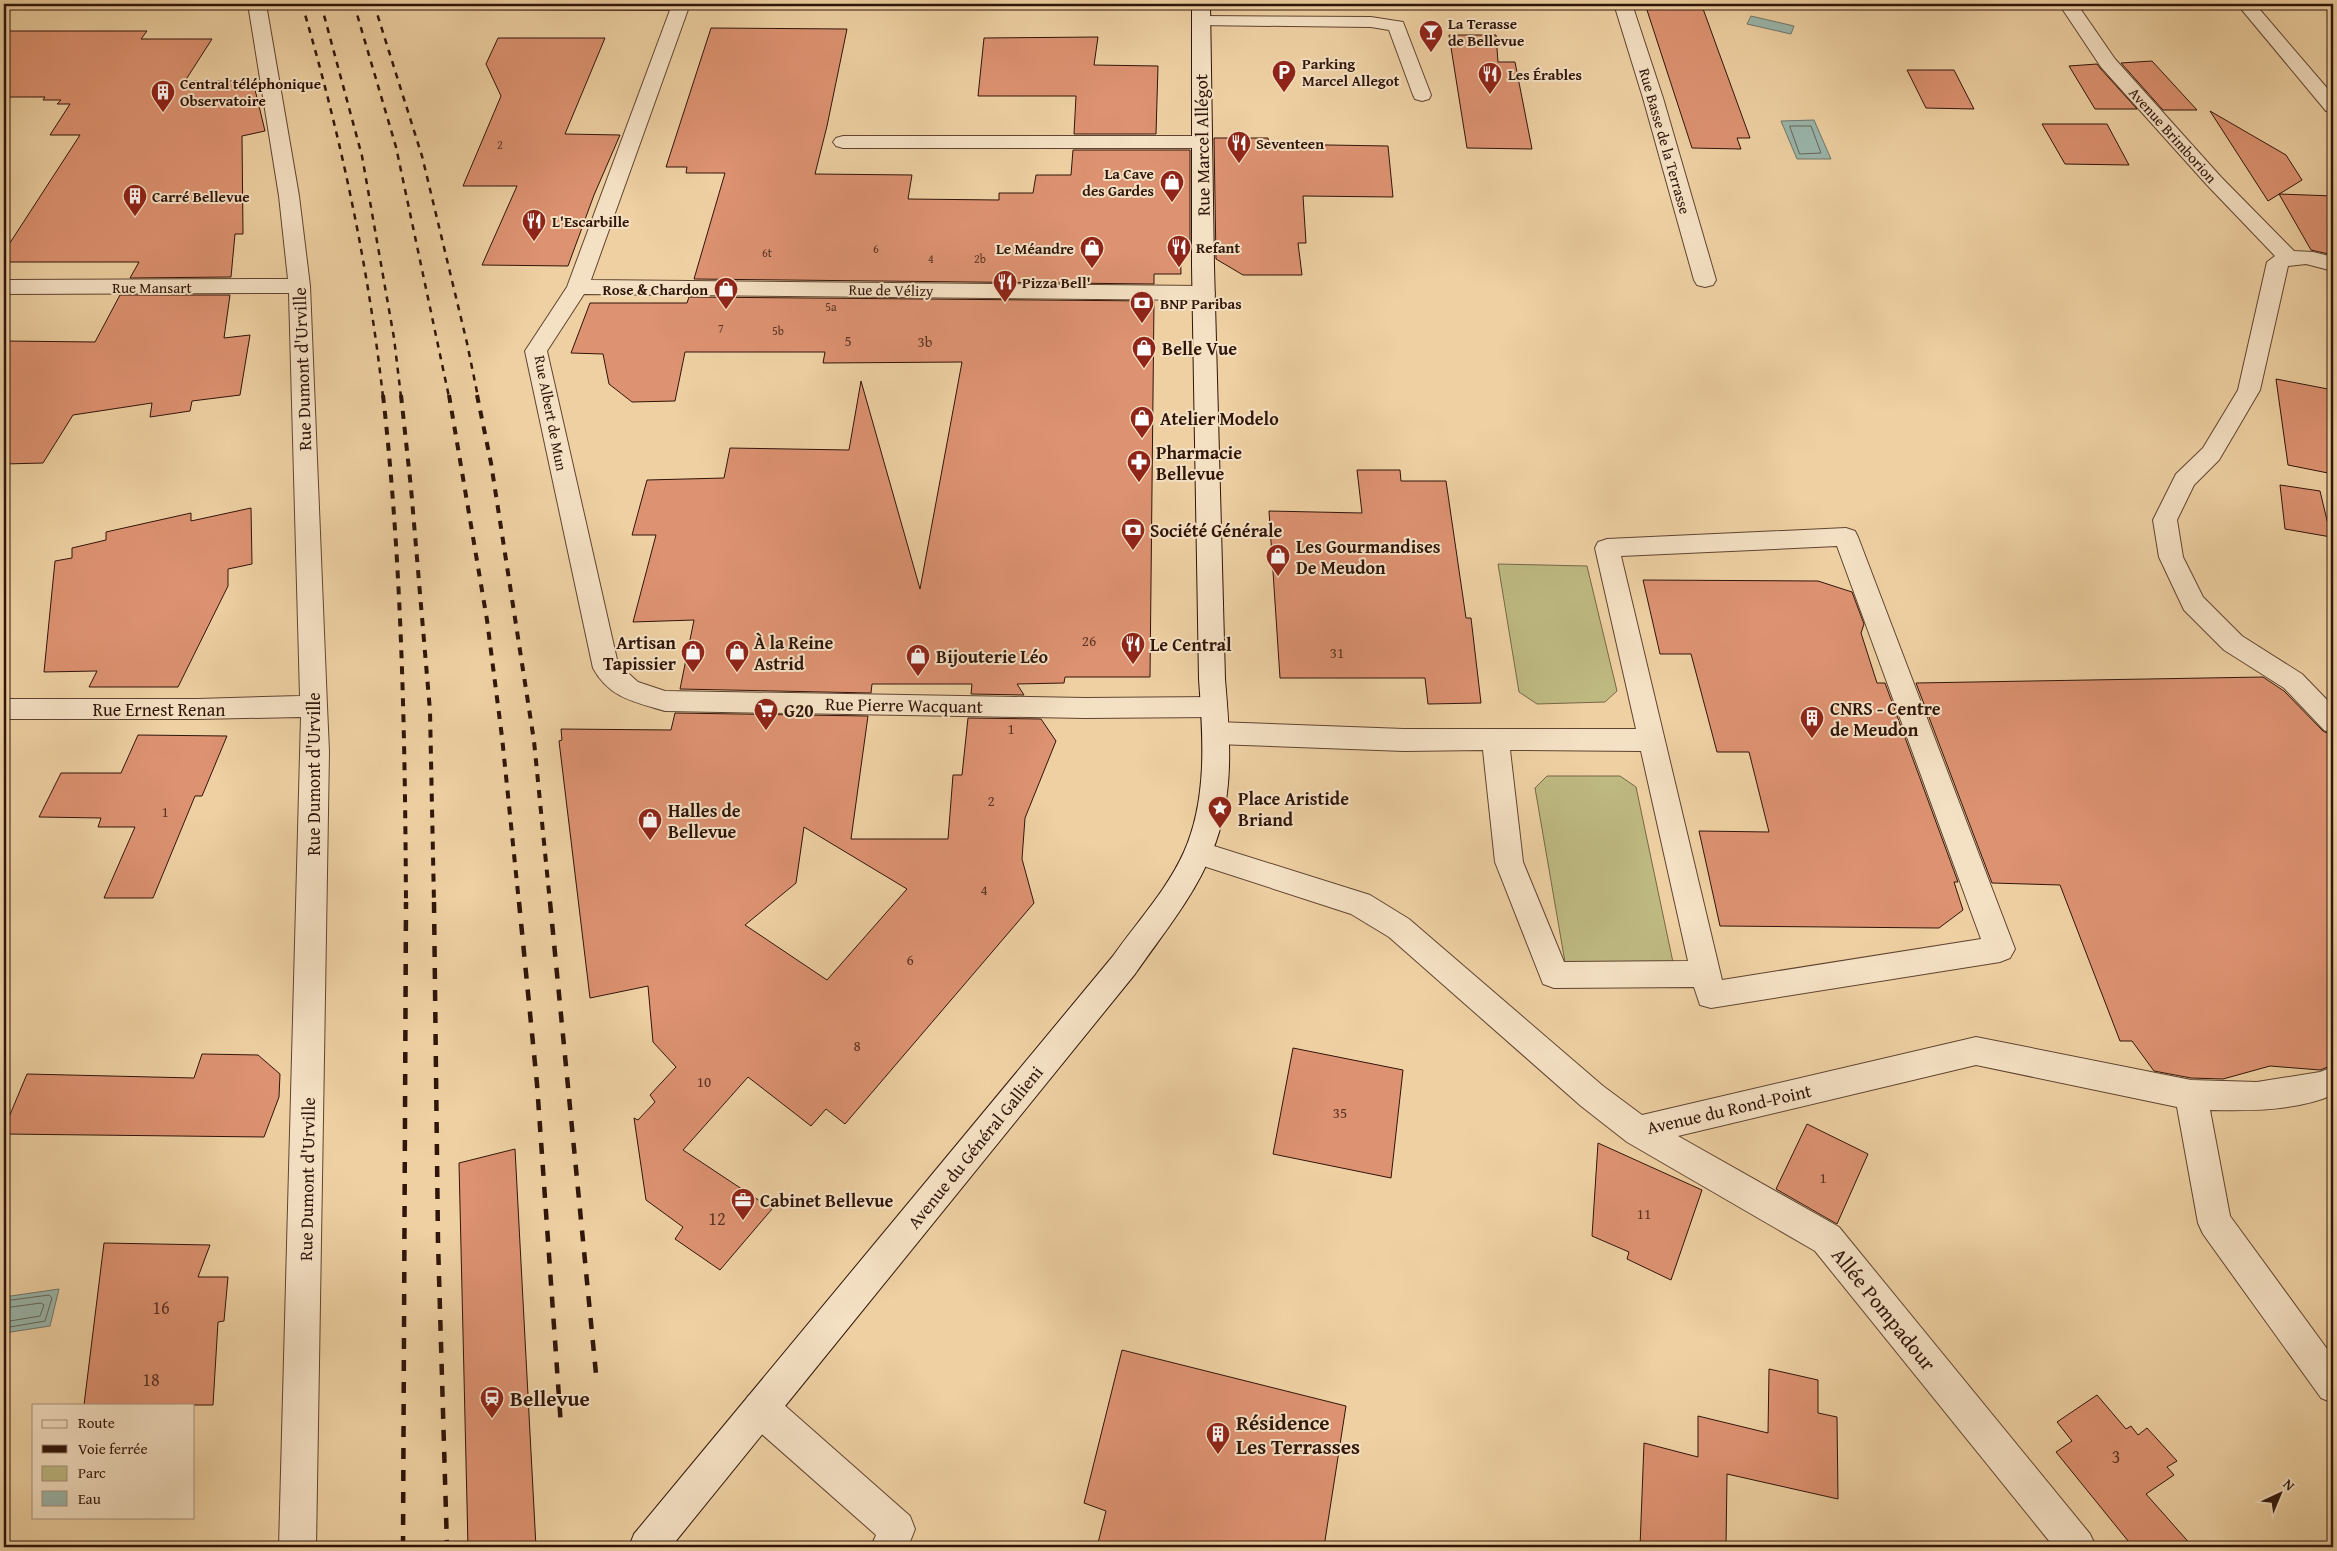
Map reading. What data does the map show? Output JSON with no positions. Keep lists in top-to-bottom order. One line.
{"streets":{"street":["Avenue Brimborion","Rue Basse de la Terrasse","Rue Marcel Allégot","Rue Mansart","Rue de Vélizy","Rue Dumont d'Urville","Rue Albert de Mun","Rue Pierre Wacquant","Rue Ernest Renan","Avenue du Rond-Point","Avenue du Général Gallieni","Allée Pompadour"]},"crossings":[["Rue Marcel Allégot","Rue de Vélizy"],["Rue Marcel Allégot","Rue Pierre Wacquant"],["Rue Marcel Allégot","Avenue du Général Gallieni"],["Rue Mansart","Rue Dumont d'Urville"],["Rue de Vélizy","Rue Albert de Mun"],["Rue Dumont d'Urville","Rue Ernest Renan"],["Rue Albert de Mun","Rue Pierre Wacquant"],["Rue Pierre Wacquant","Avenue du Général Gallieni"],["Avenue du Rond-Point","Avenue du Général Gallieni"],["Avenue du Rond-Point","Allée Pompadour"]],"places":{"bar":["La Terasse de Bellevue"],"parking":["Parking Marcel Allegot"],"restaurant":["Les Érables","Seventeen","L'Escarbille","Refant","Pizza Bell'","Le Central"],"building":["Central téléphonique Observatoire","Carré Bellevue","CNRS - Centre de Meudon","Résidence Les Terrasses"],"shop":["La Cave des Gardes","Le Méandre","Rose & Chardon","Belle Vue","Atelier Modelo","Les Gourmandises De Meudon","Artisan Tapissier","À la Reine Astrid","Bijouterie Léo","Halles de Bellevue"],"bank":["BNP Paribas","Société Générale"],"pharmacy":["Pharmacie Bellevue"],"supermarket":["G20"],"place":["Place Aristide Briand"],"office":["Cabinet Bellevue"],"station":["Bellevue"]},"house_numbers":["2","6","6t","4","2b","5a","7","5b","5","3b","26","31","1","2","1","4","6","8","10","35","1","11","12","16","18","3"],"legend":["Route","Voie ferrée","Parc","Eau"],"north":"top right"}
